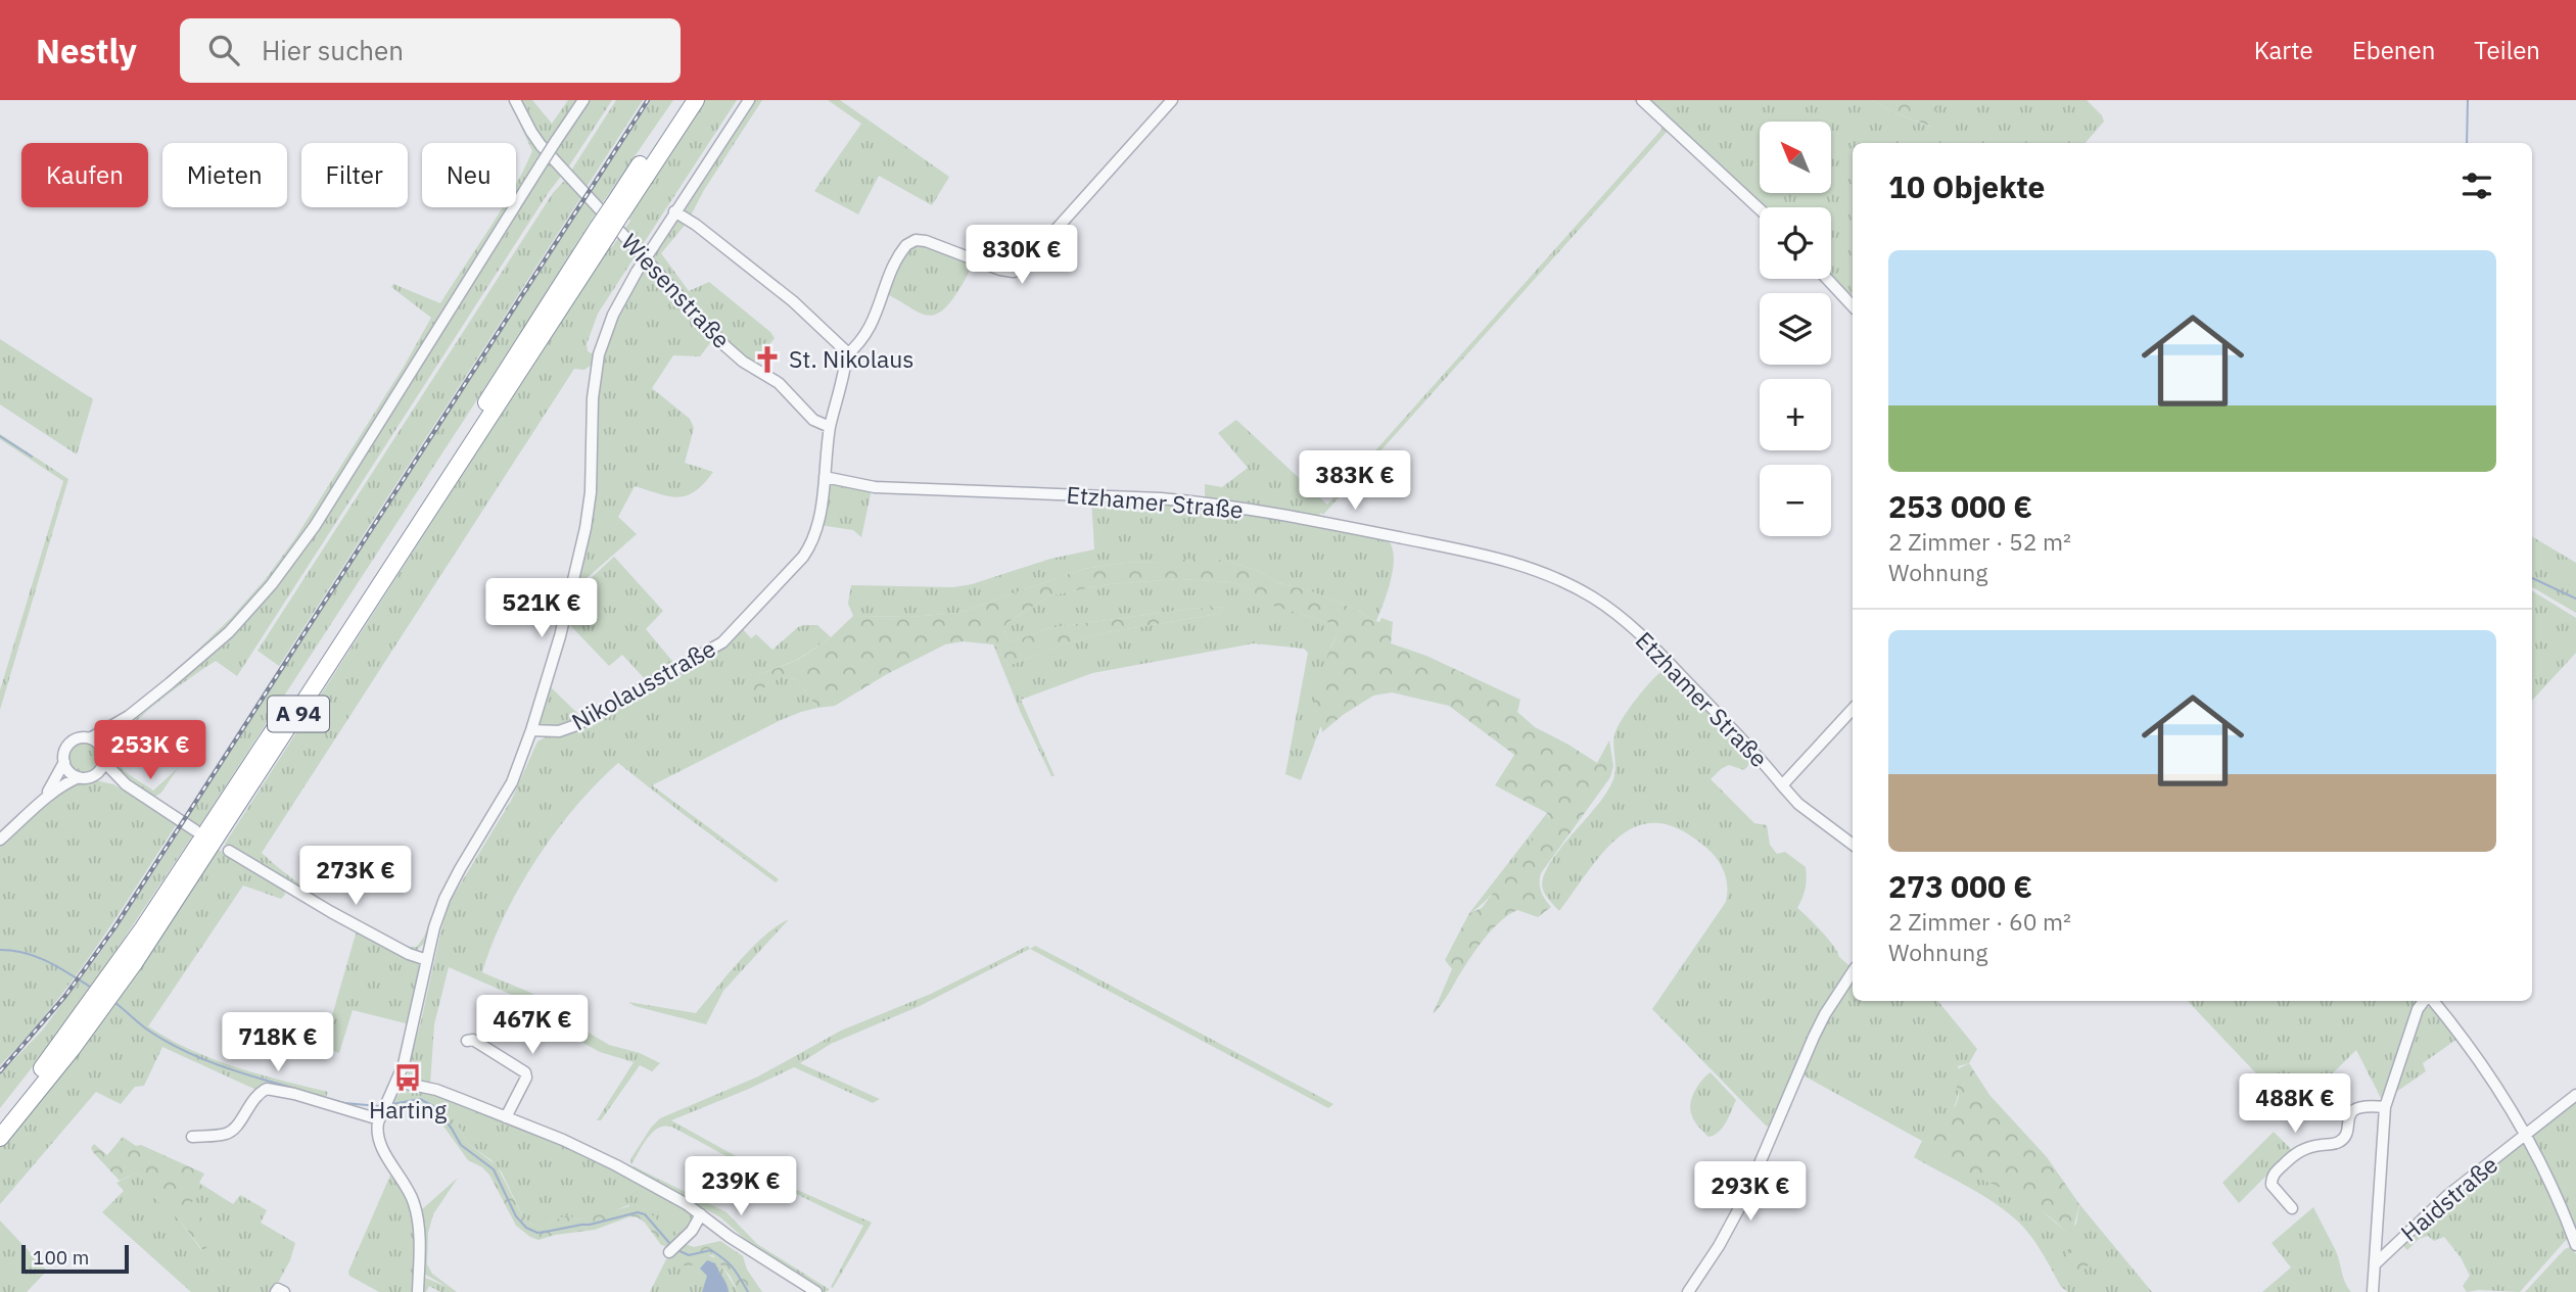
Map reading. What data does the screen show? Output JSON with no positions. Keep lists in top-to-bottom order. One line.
{"streets":{"highway":["A 94"],"street":["Wiesenstraße","Etzhamer Straße","Nikolausstraße","Haidstraße"]},"crossings":[["Wiesenstraße","Nikolausstraße"],["Etzhamer Straße","Nikolausstraße"]],"places":{"church":["St. Nikolaus"],"bus stop":["Harting"]},"scale_bar":"100 m","north":"top left","page":{"header":"Nestly","search":"Hier suchen","nav":["Karte","Ebenen","Teilen"],"map_buttons":["+","−"],"chip":["Kaufen","Mieten","Filter","Neu"],"heading":"10 Objekte","price":["830K €","383K €","521K €","253K €","273K €","467K €","718K €","488K €","239K €","293K €"],"list":[{"name":"253 000 €","note":"2 Zimmer · 52 m² · Wohnung"},{"name":"273 000 €","note":"2 Zimmer · 60 m² · Wohnung"}],"scale":"100 m"}}
